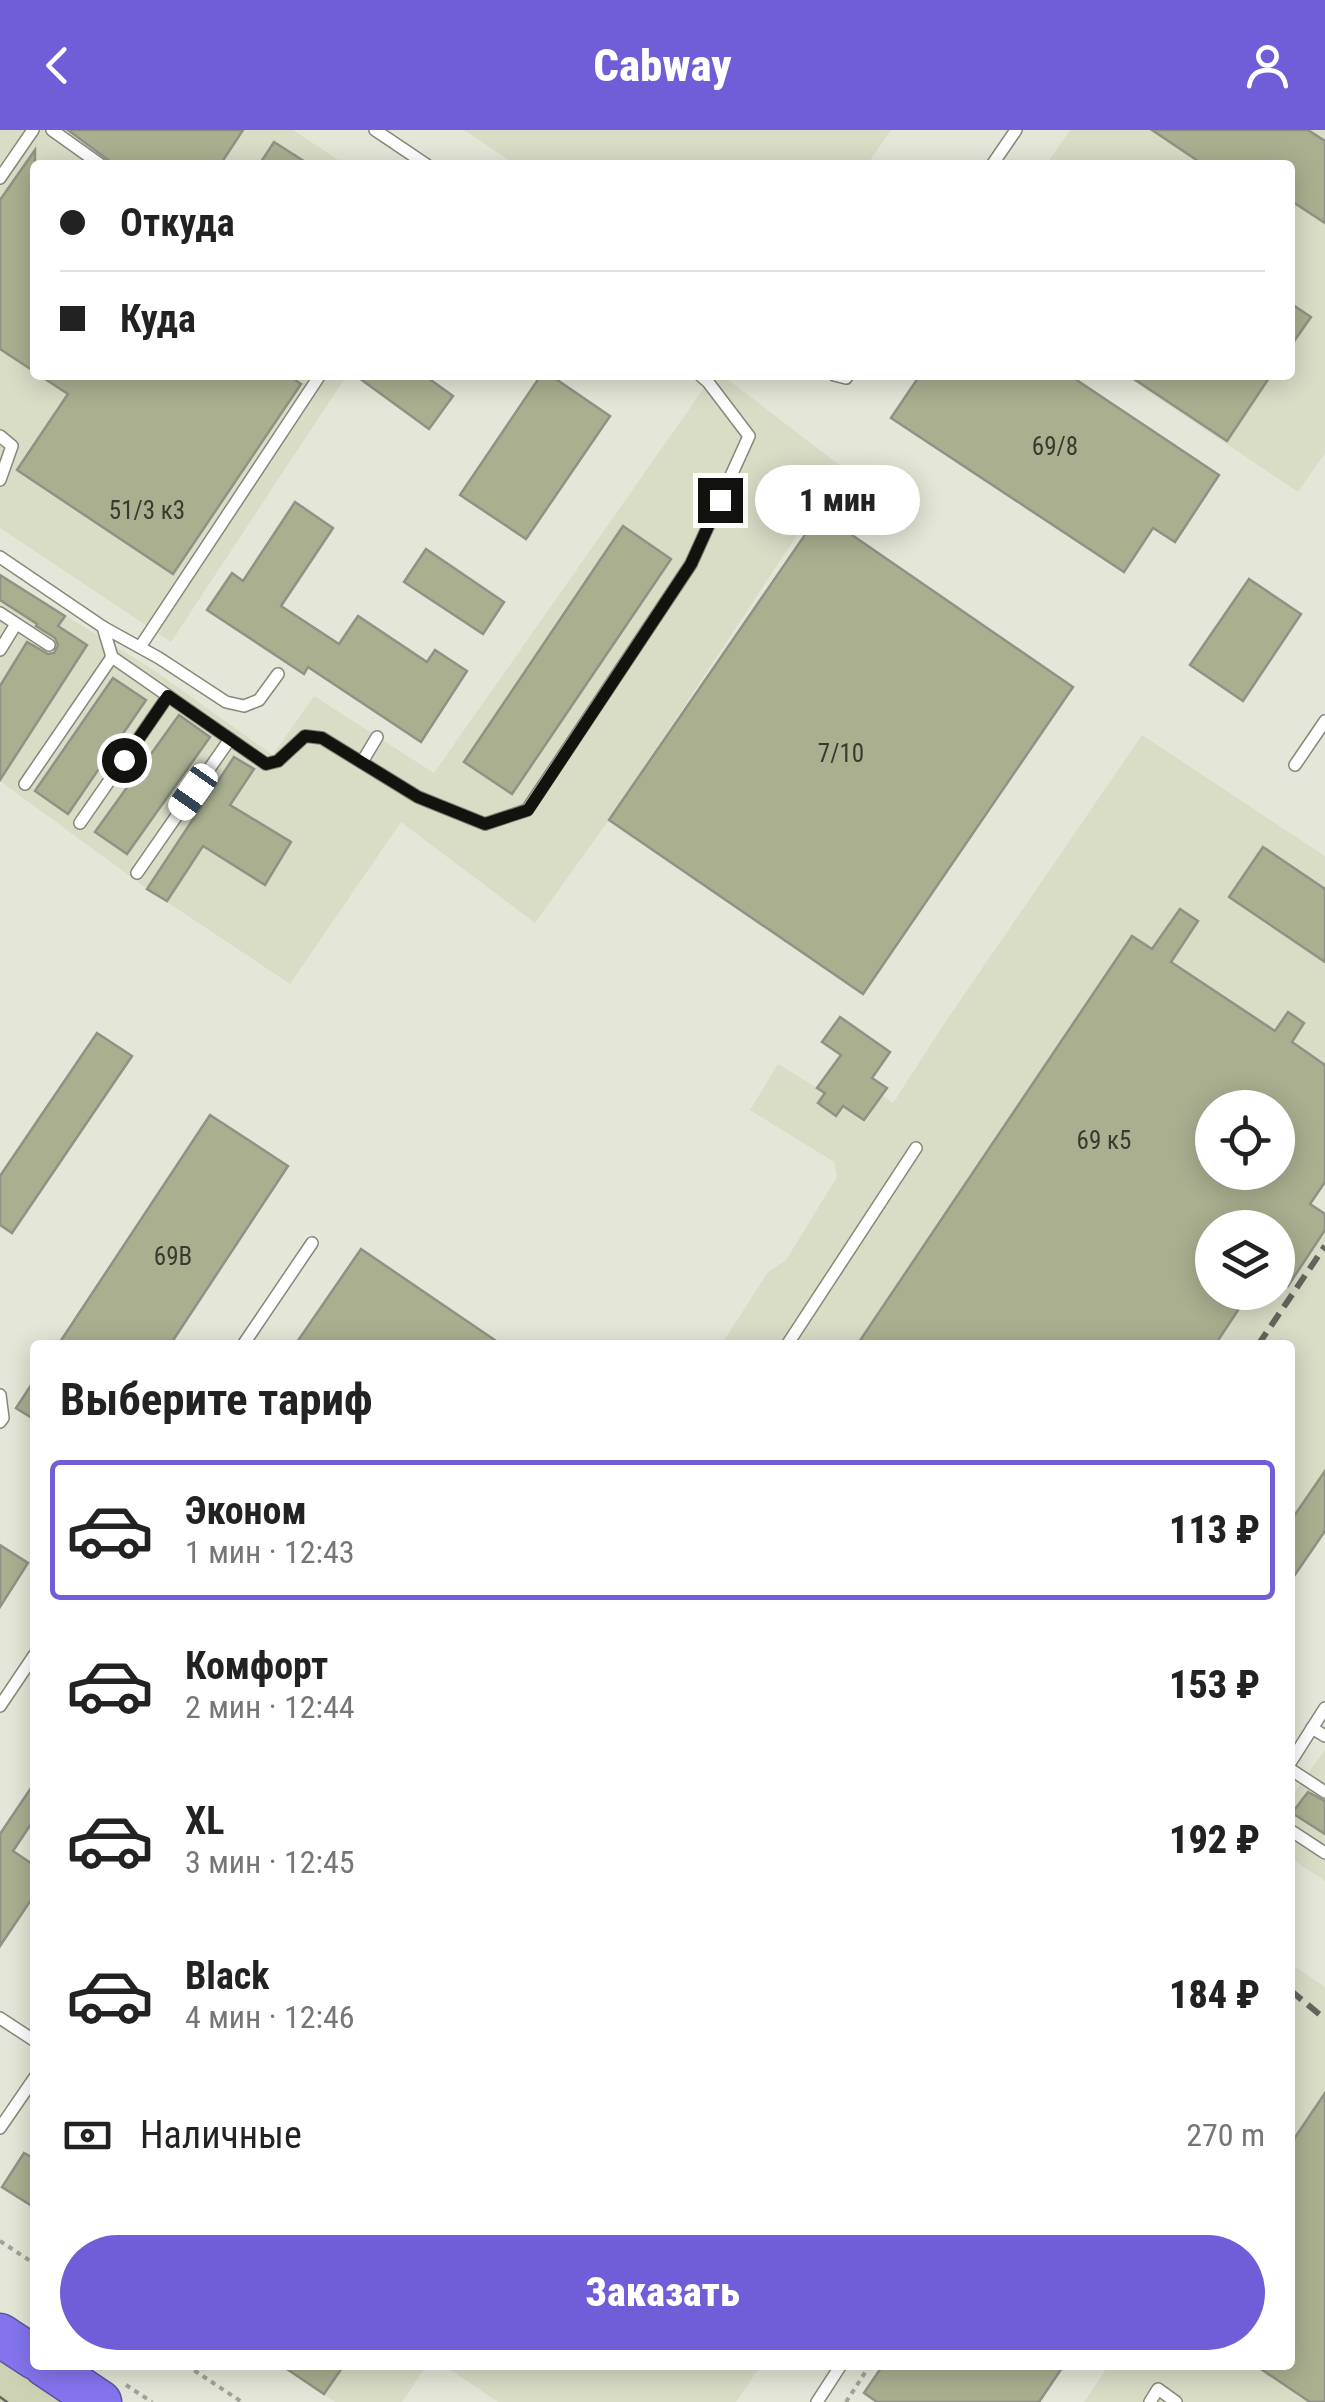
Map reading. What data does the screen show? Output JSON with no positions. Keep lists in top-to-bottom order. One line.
{"house_numbers":["69/8","51/3 к3","7/10","69 к5","69В"],"page":{"header":"Cabway","banner":["Откуда","Куда"],"bubble":"1 мин","heading":"Выберите тариф","list":[{"name":"Эконом","note":"1 мин · 12:43","value":"113 ₽"},{"name":"Комфорт","note":"2 мин · 12:44","value":"153 ₽"},{"name":"XL","note":"3 мин · 12:45","value":"192 ₽"},{"name":"Black","note":"4 мин · 12:46","value":"184 ₽"}],"pay":["Наличные","270 m"],"buttons":"Заказать"}}
